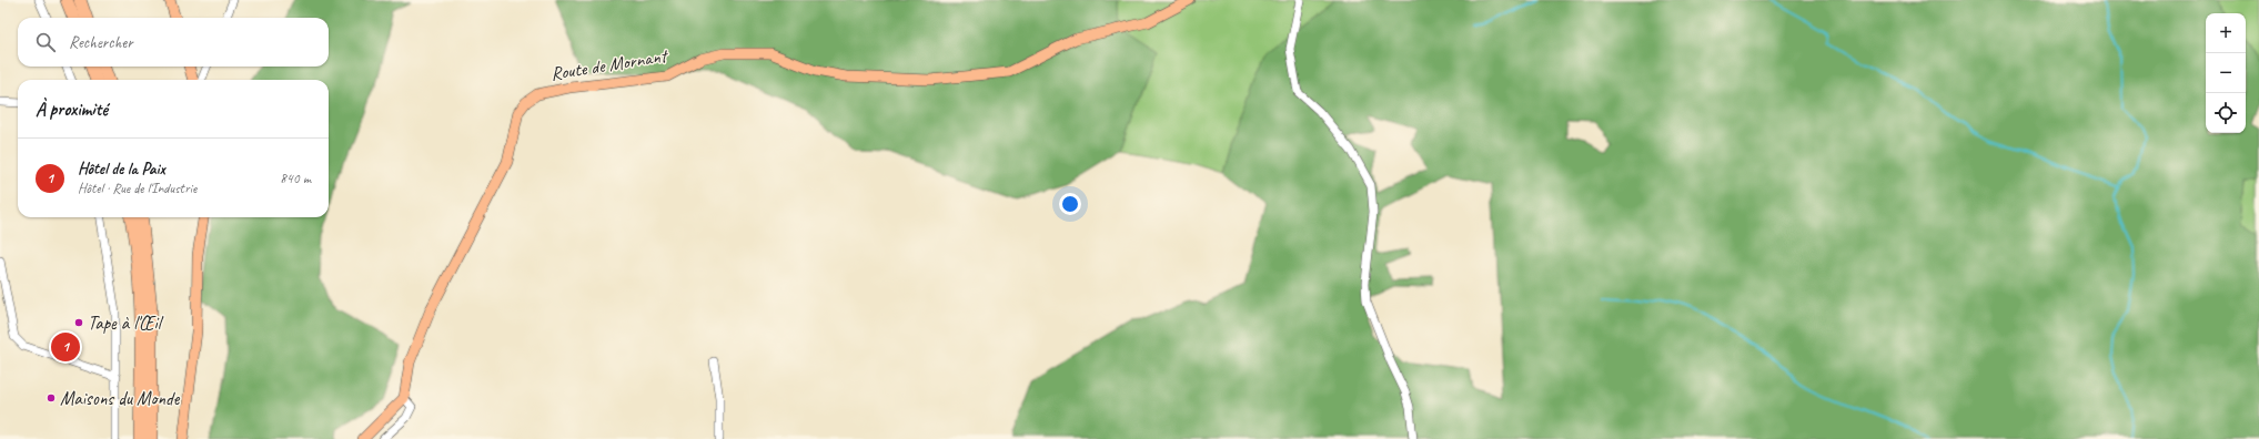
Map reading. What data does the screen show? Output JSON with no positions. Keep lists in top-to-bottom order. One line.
{"streets":{"main road":["Route de Mornant"]},"places":["Tape à l'Œil","Maisons du Monde"],"page":{"map_buttons":["+","−"],"search":"Rechercher","heading":"À proximité","list":[{"mark":"1","name":"Hôtel de la Paix","note":"Hôtel · Rue de l'Industrie","value":"840 m"}],"pins":"1"}}
